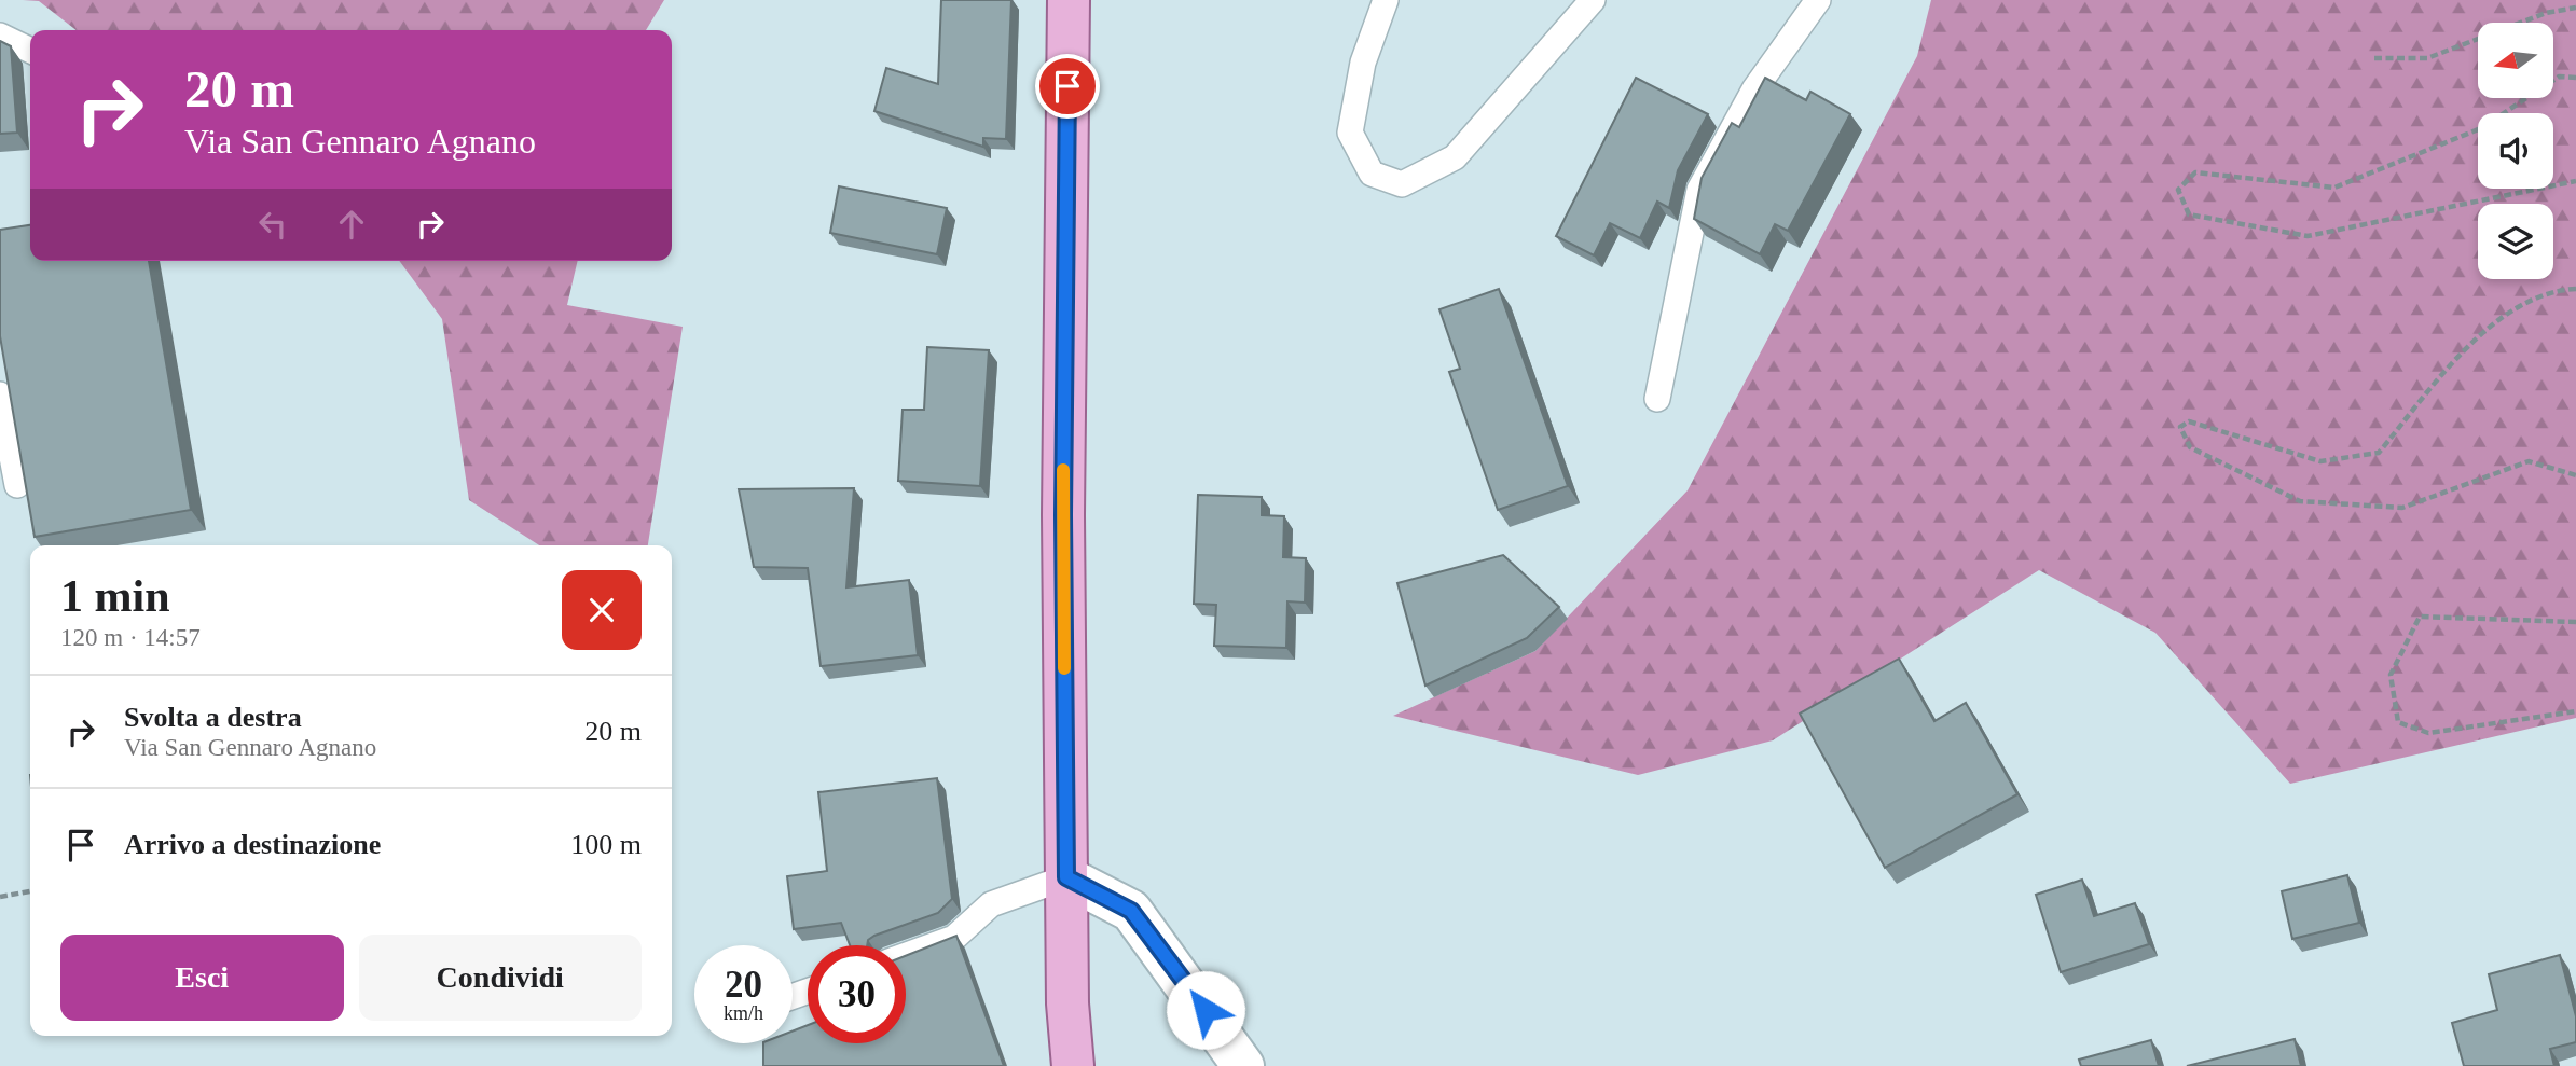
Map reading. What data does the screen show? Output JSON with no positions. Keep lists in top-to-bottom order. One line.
{"north":"left","page":{"turn":["20 m","Via San Gennaro Agnano"],"heading":["1 min","120 m · 14:57"],"list":[{"name":"Svolta a destra","note":"Via San Gennaro Agnano","value":"20 m"},{"name":"Arrivo a destinazione","value":"100 m"}],"buttons":["Esci","Condividi"],"speed":"20 km/h","limit":"30"}}
